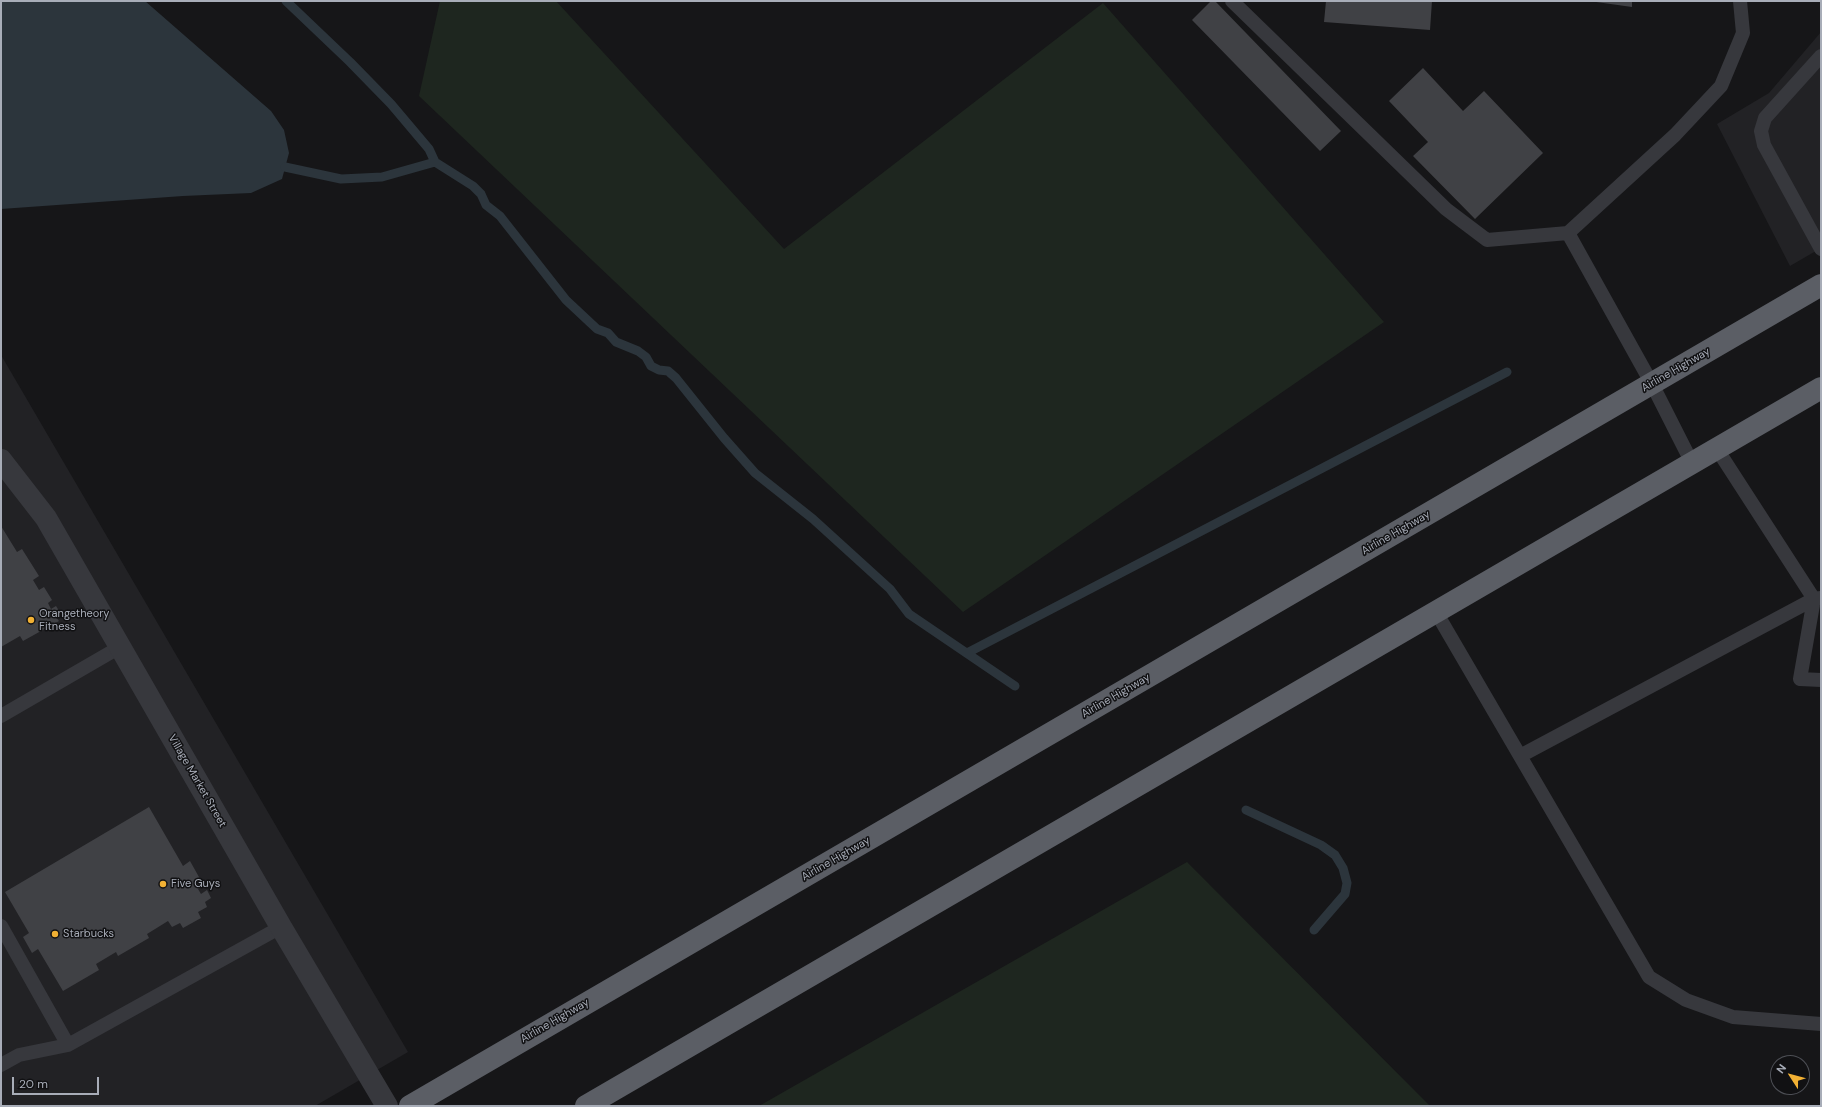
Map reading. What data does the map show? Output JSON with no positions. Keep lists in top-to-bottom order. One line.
{"streets":{"highway":["Airline Highway"],"street":["Village Market Street"]},"places":["Orangetheory Fitness","Five Guys","Starbucks"],"scale_bar":"20 m","north":"top left"}
